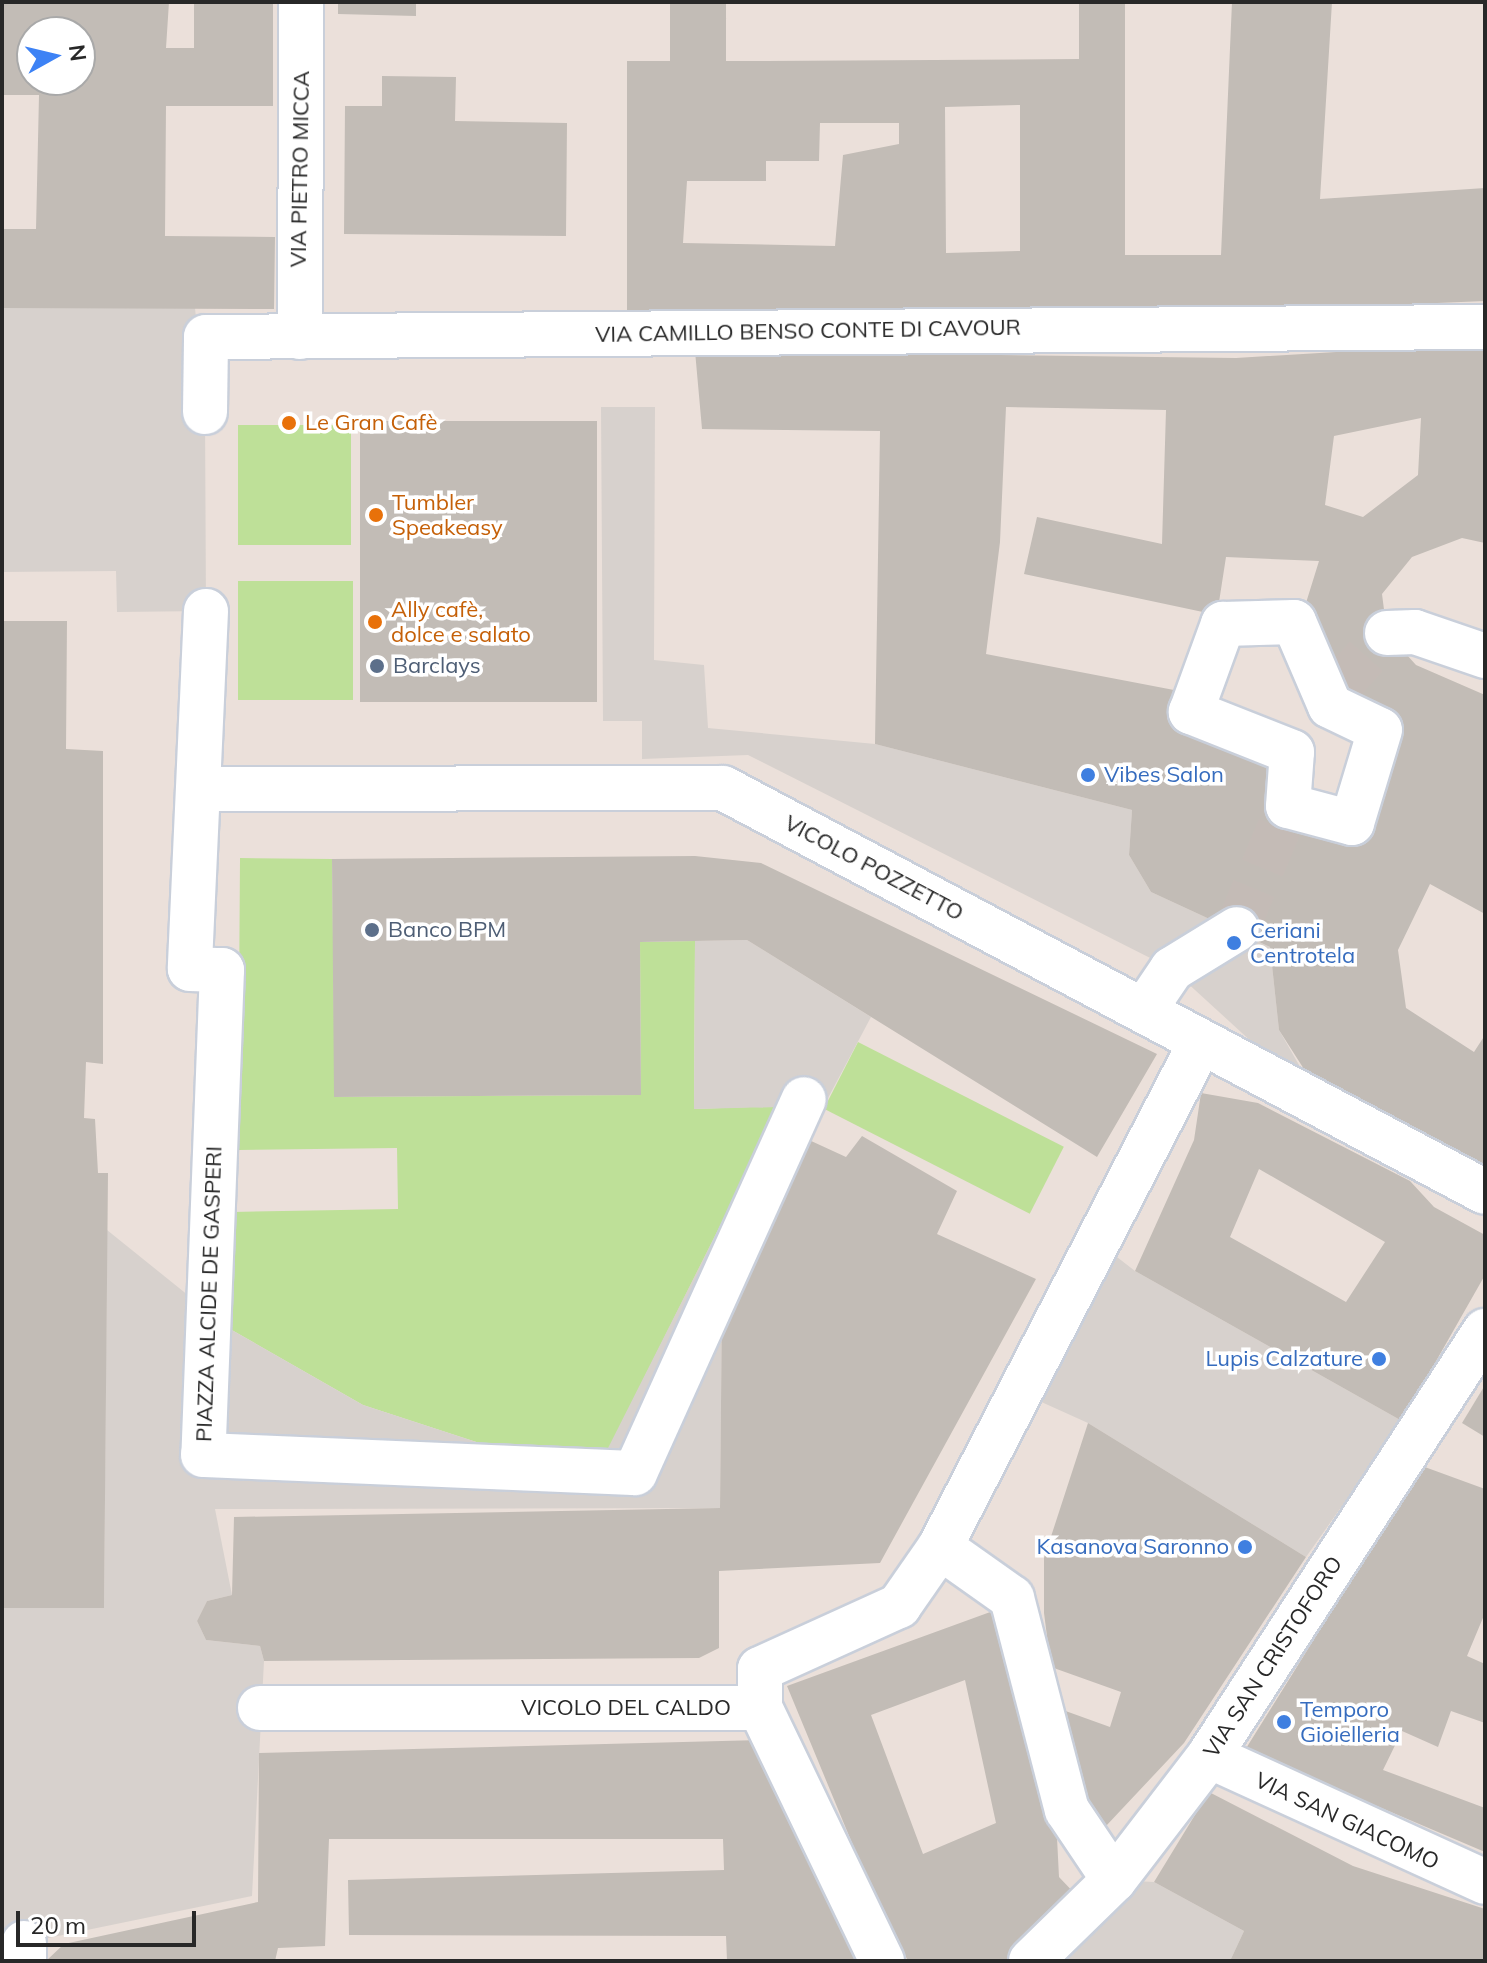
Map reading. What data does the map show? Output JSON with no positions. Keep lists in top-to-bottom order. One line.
{"streets":{"street":["VIA PIETRO MICCA","VIA CAMILLO BENSO CONTE DI CAVOUR","VICOLO POZZETTO","PIAZZA ALCIDE DE GASPERI","VIA SAN CRISTOFORO","VICOLO DEL CALDO","VIA SAN GIACOMO"]},"crossings":[["VIA PIETRO MICCA","VIA CAMILLO BENSO CONTE DI CAVOUR"],["VICOLO POZZETTO","PIAZZA ALCIDE DE GASPERI"],["VIA SAN CRISTOFORO","VIA SAN GIACOMO"]],"places":["Le Gran Cafè","Tumbler Speakeasy","Ally cafè, dolce e salato","Barclays","Vibes Salon","Banco BPM","Ceriani Centrotela","Lupis Calzature","Kasanova Saronno","Temporo Gioielleria"],"scale_bar":"20 m","north":"right"}
